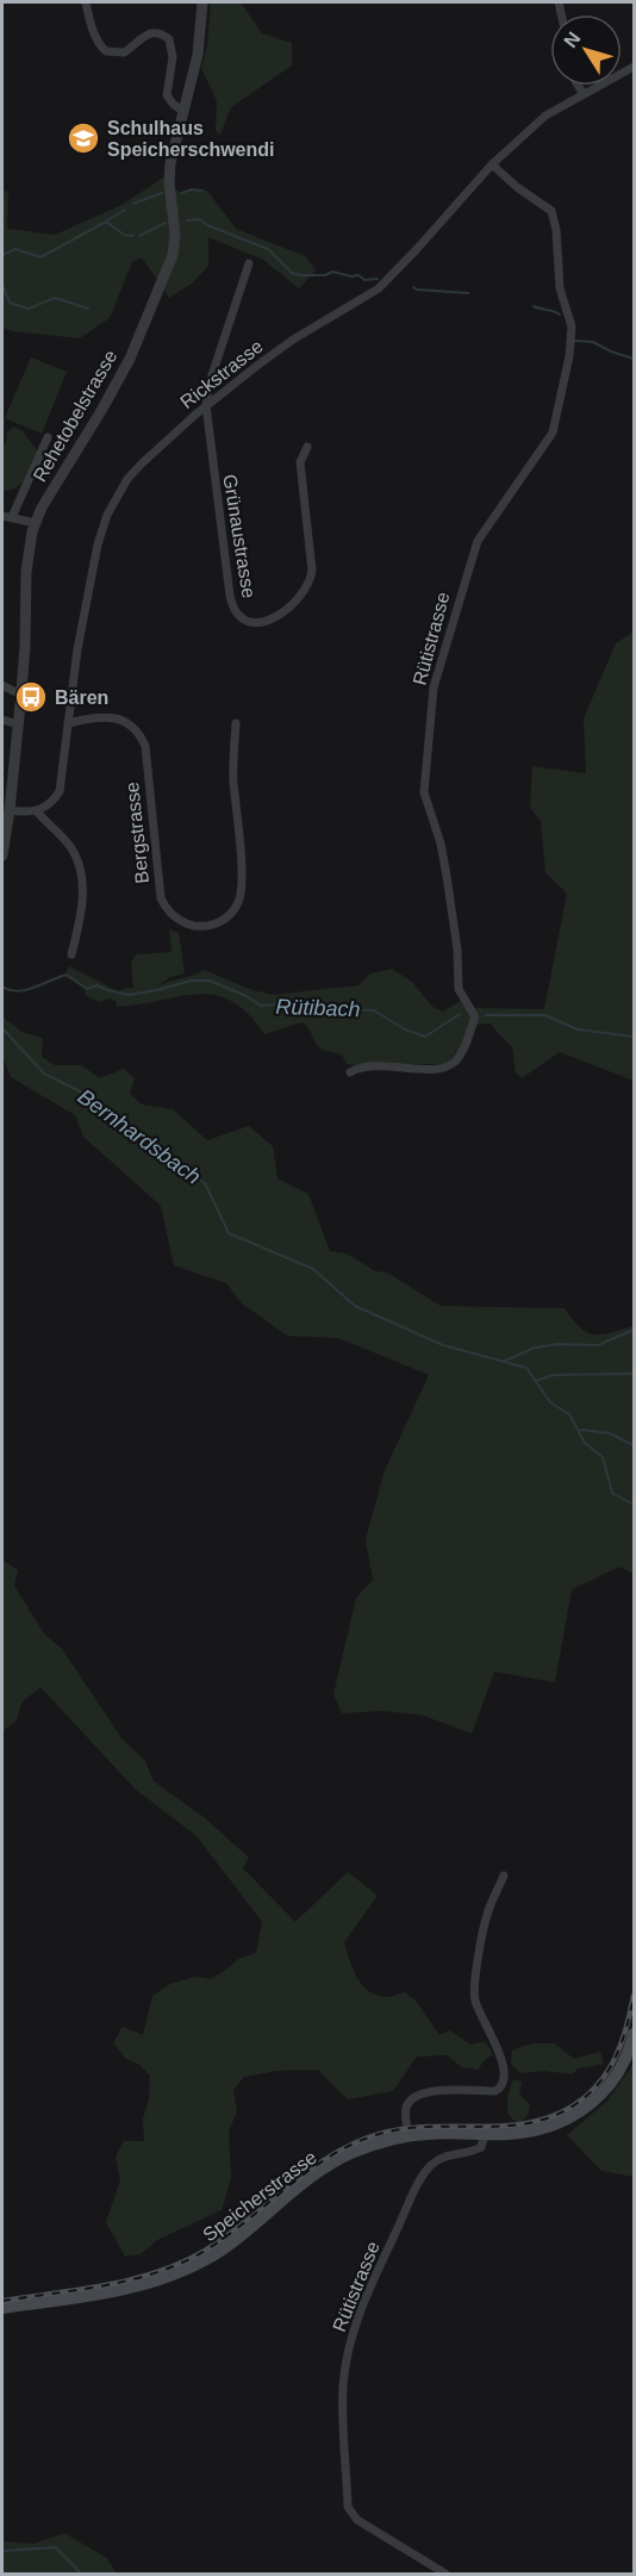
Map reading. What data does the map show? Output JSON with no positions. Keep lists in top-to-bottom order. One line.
{"streets":{"main road":["Speicherstrasse"],"street":["Rickstrasse","Rehetobelstrasse","Grünaustrasse","Rütistrasse","Bergstrasse"]},"crossings":[["Rickstrasse","Grünaustrasse"],["Rickstrasse","Rütistrasse"],["Rickstrasse","Bergstrasse"],["Rütistrasse","Speicherstrasse"]],"water":["Rütibach","Bernhardsbach"],"places":{"school or university":["Schulhaus Speicherschwendi"],"bus stop":["Bären"]},"north":"top left"}
